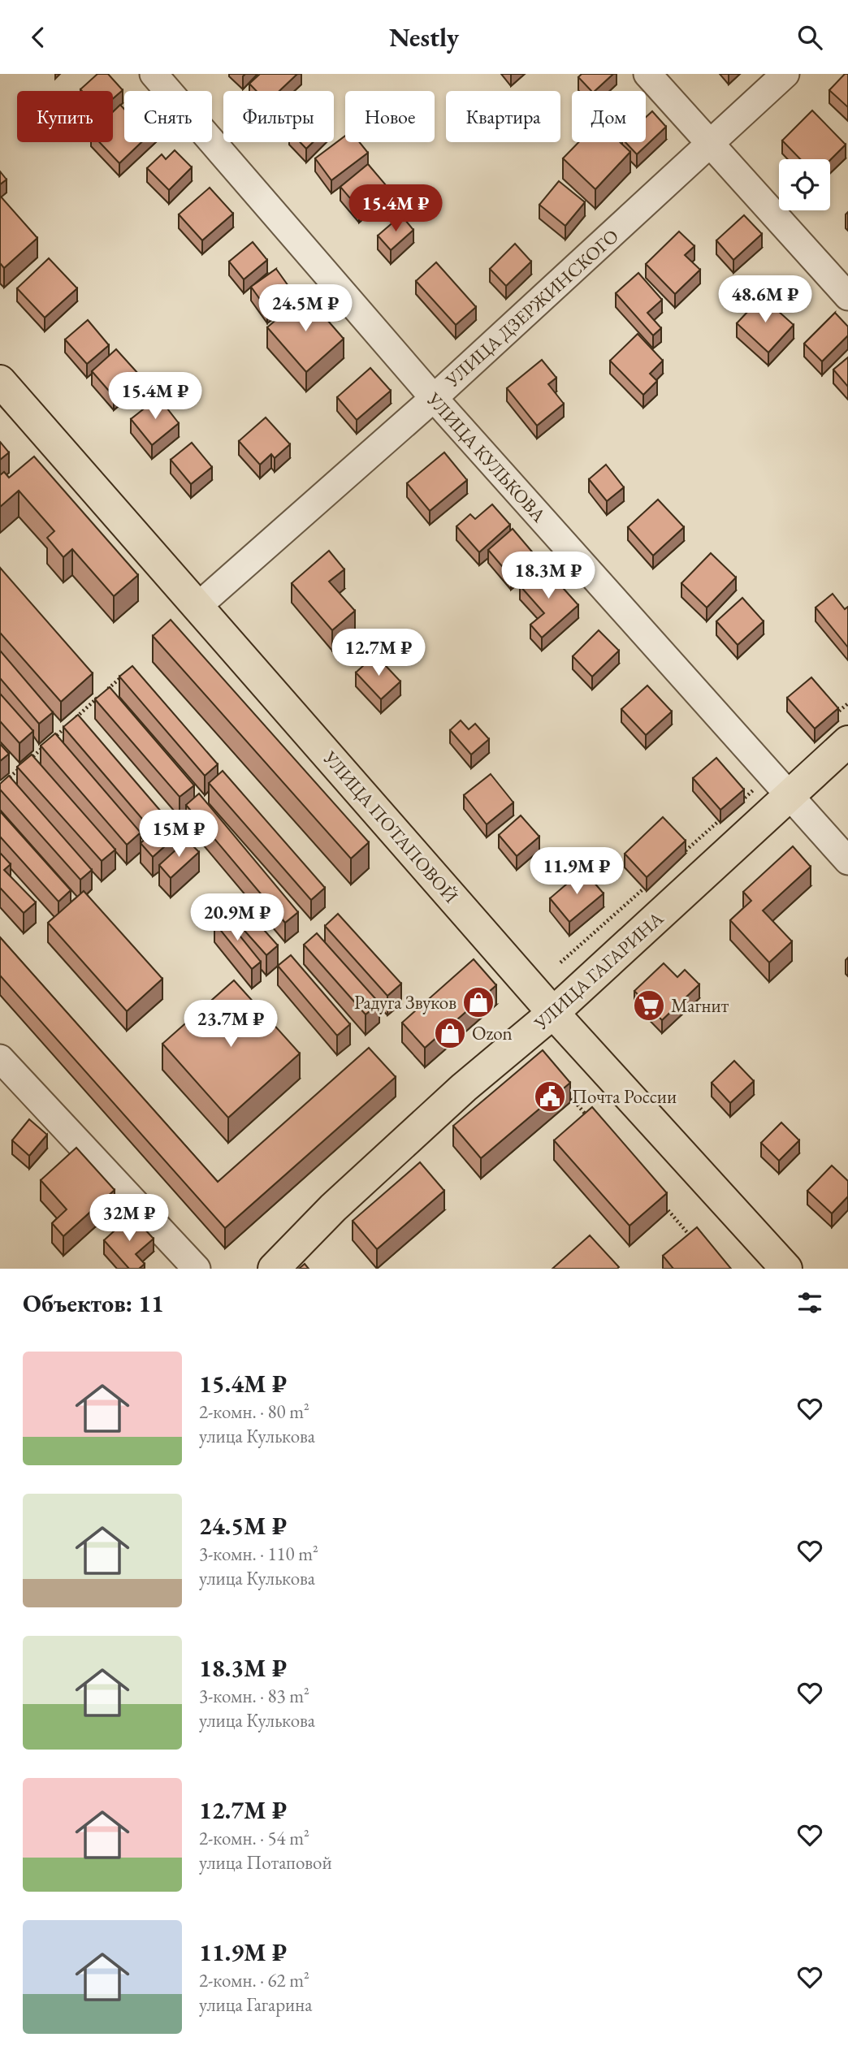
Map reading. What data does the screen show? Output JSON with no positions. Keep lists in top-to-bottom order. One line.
{"streets":{"main road":["УЛИЦА ПОТАПОВОЙ","УЛИЦА ГАГАРИНА"],"street":["УЛИЦА ДЗЕРЖИНСКОГО","УЛИЦА КУЛЬКОВА"]},"crossings":[["УЛИЦА ДЗЕРЖИНСКОГО","УЛИЦА КУЛЬКОВА"],["УЛИЦА ДЗЕРЖИНСКОГО","УЛИЦА ПОТАПОВОЙ"],["УЛИЦА КУЛЬКОВА","УЛИЦА ГАГАРИНА"],["УЛИЦА ПОТАПОВОЙ","УЛИЦА ГАГАРИНА"]],"places":{"shop":["Радуга Звуков","Ozon"],"supermarket":["Магнит"],"public building":["Почта России"]},"page":{"header":"Nestly","chip":["Купить","Снять","Фильтры","Новое","Квартира","Дом"],"price":["15.4M ₽","48.6M ₽","24.5M ₽","15.4M ₽","18.3M ₽","12.7M ₽","15M ₽","11.9M ₽","20.9M ₽","23.7M ₽","32M ₽"],"heading":"Объектов: 11","list":[{"name":"15.4M ₽","note":"2-комн. · 80 m² · улица Кулькова"},{"name":"24.5M ₽","note":"3-комн. · 110 m² · улица Кулькова"},{"name":"18.3M ₽","note":"3-комн. · 83 m² · улица Кулькова"},{"name":"12.7M ₽","note":"2-комн. · 54 m² · улица Потаповой"},{"name":"11.9M ₽","note":"2-комн. · 62 m² · улица Гагарина"}]}}
